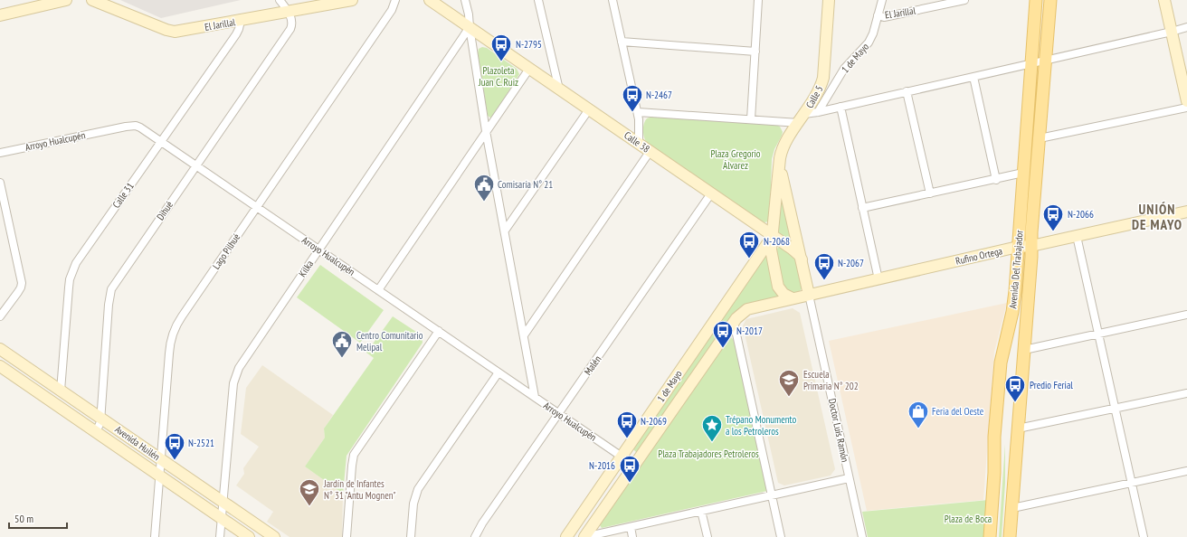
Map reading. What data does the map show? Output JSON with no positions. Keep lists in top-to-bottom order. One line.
{"streets":{"main road":["Avenida Del Trabajador"],"street":["El Jarillal","1 de Mayo","Calle 5","Arroyo Hualcupén","Calle 38","Calle 31","Dihué","Lago Pilhué","Rufino Ortega","Kilka","Malén","Doctor Luis Ramón","Avenida Huilén"]},"crossings":[["El Jarillal","1 de Mayo"],["El Jarillal","Calle 31"],["El Jarillal","Dihué"],["1 de Mayo","Calle 5"],["1 de Mayo","Arroyo Hualcupén"],["1 de Mayo","Calle 38"],["1 de Mayo","Rufino Ortega"],["Calle 5","Calle 38"],["Calle 5","Rufino Ortega"],["Calle 5","Doctor Luis Ramón"],["Arroyo Hualcupén","Calle 31"],["Arroyo Hualcupén","Dihué"],["Arroyo Hualcupén","Lago Pilhué"],["Arroyo Hualcupén","Kilka"],["Arroyo Hualcupén","Malén"],["Calle 38","Kilka"],["Calle 38","Malén"],["Calle 38","Doctor Luis Ramón"],["Calle 31","Avenida Huilén"],["Dihué","Avenida Huilén"],["Lago Pilhué","Avenida Huilén"],["Rufino Ortega","Avenida Del Trabajador"],["Rufino Ortega","Doctor Luis Ramón"],["Kilka","Avenida Huilén"]],"districts":["UNIÓN DE MAYO"],"parks":["Plazoleta Juan C. Ruiz","Plaza Gregorio Álvarez","Plaza Trabajadores Petroleros","Plaza de Boca"],"places":{"bus stop":["N-2795","N-2467","N-2066","N-2068","N-2067","N-2017","Predio Ferial","N-2069","N-2521","N-2016"],"public building":["Comisaría N° 21","Centro Comunitario Melipal"],"school or university":["Escuela Primaria N° 202","Jardín de Infantes N° 31 \"Antu Mognen\""],"shop":["Feria del Oeste"],"place":["Trépano Monumento a los Petroleros"]},"scale_bar":"50 m"}
